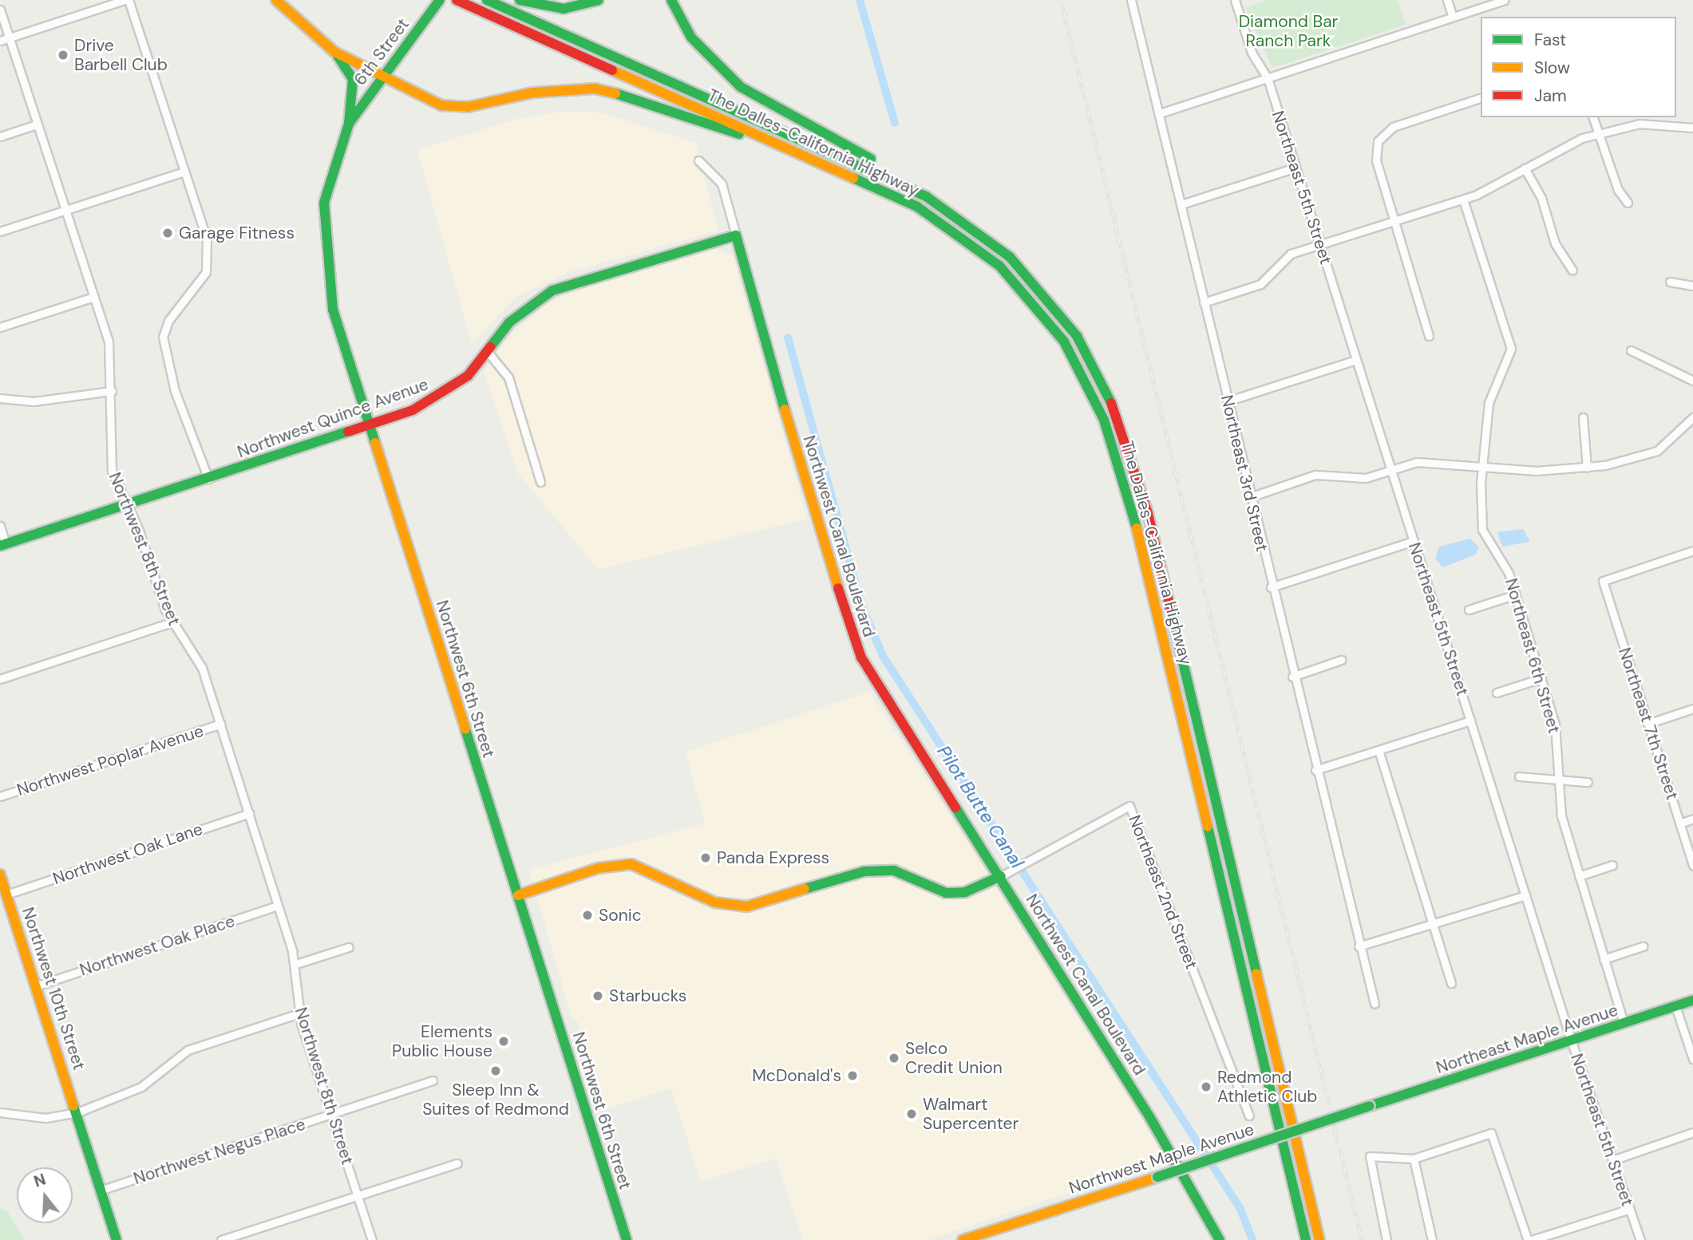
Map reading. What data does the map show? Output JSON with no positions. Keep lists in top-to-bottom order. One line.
{"streets":{"main road":["6th Street","The Dalles-California Highway","Northwest Quince Avenue","Northwest Canal Boulevard","Northwest 6th Street","Northwest 10th Street","Northeast Maple Avenue","Northwest Maple Avenue"],"street":["Northeast 5th Street","Northeast 3rd Street","Northwest 8th Street","Northeast 6th Street","Northeast 7th Street","Northwest Poplar Avenue","Northwest Oak Lane","Northeast 2nd Street","Northwest Oak Place","Northwest Negus Place"]},"crossings":[["6th Street","Northwest 6th Street"],["Northeast 5th Street","Northeast Maple Avenue"],["Northwest Quince Avenue","Northwest Canal Boulevard"],["Northwest Quince Avenue","Northwest 8th Street"],["Northwest Quince Avenue","Northwest 6th Street"],["Northwest Canal Boulevard","Northeast 2nd Street"],["Northwest 8th Street","Northwest Poplar Avenue"],["Northwest 8th Street","Northwest Oak Lane"],["Northwest 8th Street","Northwest Oak Place"],["Northwest 8th Street","Northwest Negus Place"],["Northeast 6th Street","Northeast Maple Avenue"],["Northwest Oak Lane","Northwest 10th Street"],["Northwest Oak Place","Northwest 10th Street"],["Northwest 10th Street","Northwest Negus Place"],["Northeast Maple Avenue","Northwest Maple Avenue"]],"water":["Pilot Butte Canal"],"parks":["Diamond Bar Ranch Park"],"places":["Drive Barbell Club","Garage Fitness","Panda Express","Sonic","Starbucks","Elements Public House","Selco Credit Union","Sleep Inn & Suites of Redmond","McDonald's","Redmond Athletic Club","Walmart Supercenter"],"legend":["Fast","Slow","Jam"],"north":"top"}
